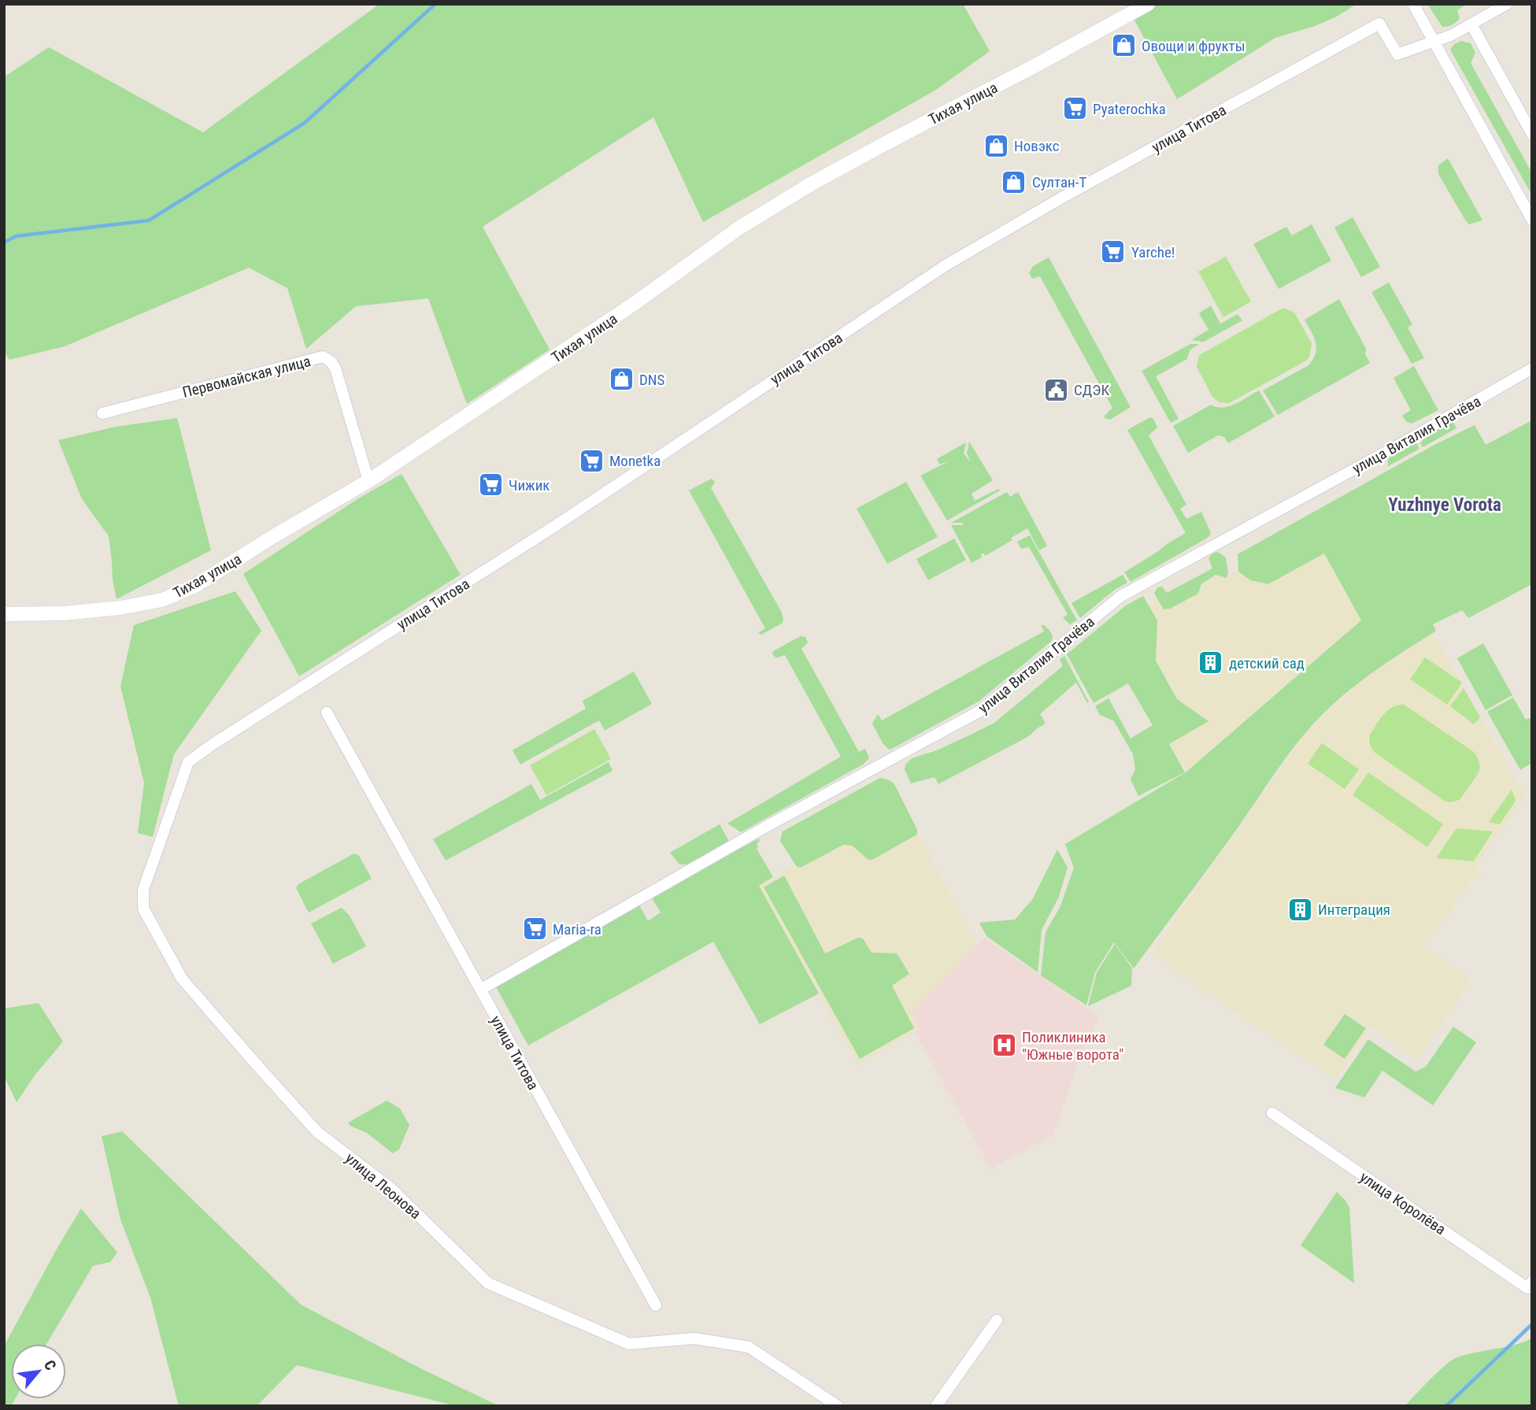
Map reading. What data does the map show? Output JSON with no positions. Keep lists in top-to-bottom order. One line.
{"streets":{"street":["Тихая улица","улица Титова","Первомайская улица","улица Виталия Грачёва","улица Леонова","улица Королёва"]},"crossings":[["Тихая улица","Первомайская улица"],["улица Титова","улица Виталия Грачёва"],["улица Титова","улица Леонова"]],"districts":["Yuzhnye Vorota"],"places":{"shop":["Овощи и фрукты","Новэкс","Султан-Т","DNS"],"supermarket":["Pyaterochka","Yarche!","Monetka","Чижик","Maria-ra"],"public building":["СДЭК"],"building":["детский сад","Интеграция"],"hospital":["Поликлиника \"Южные ворота\""]},"north":"top right"}
